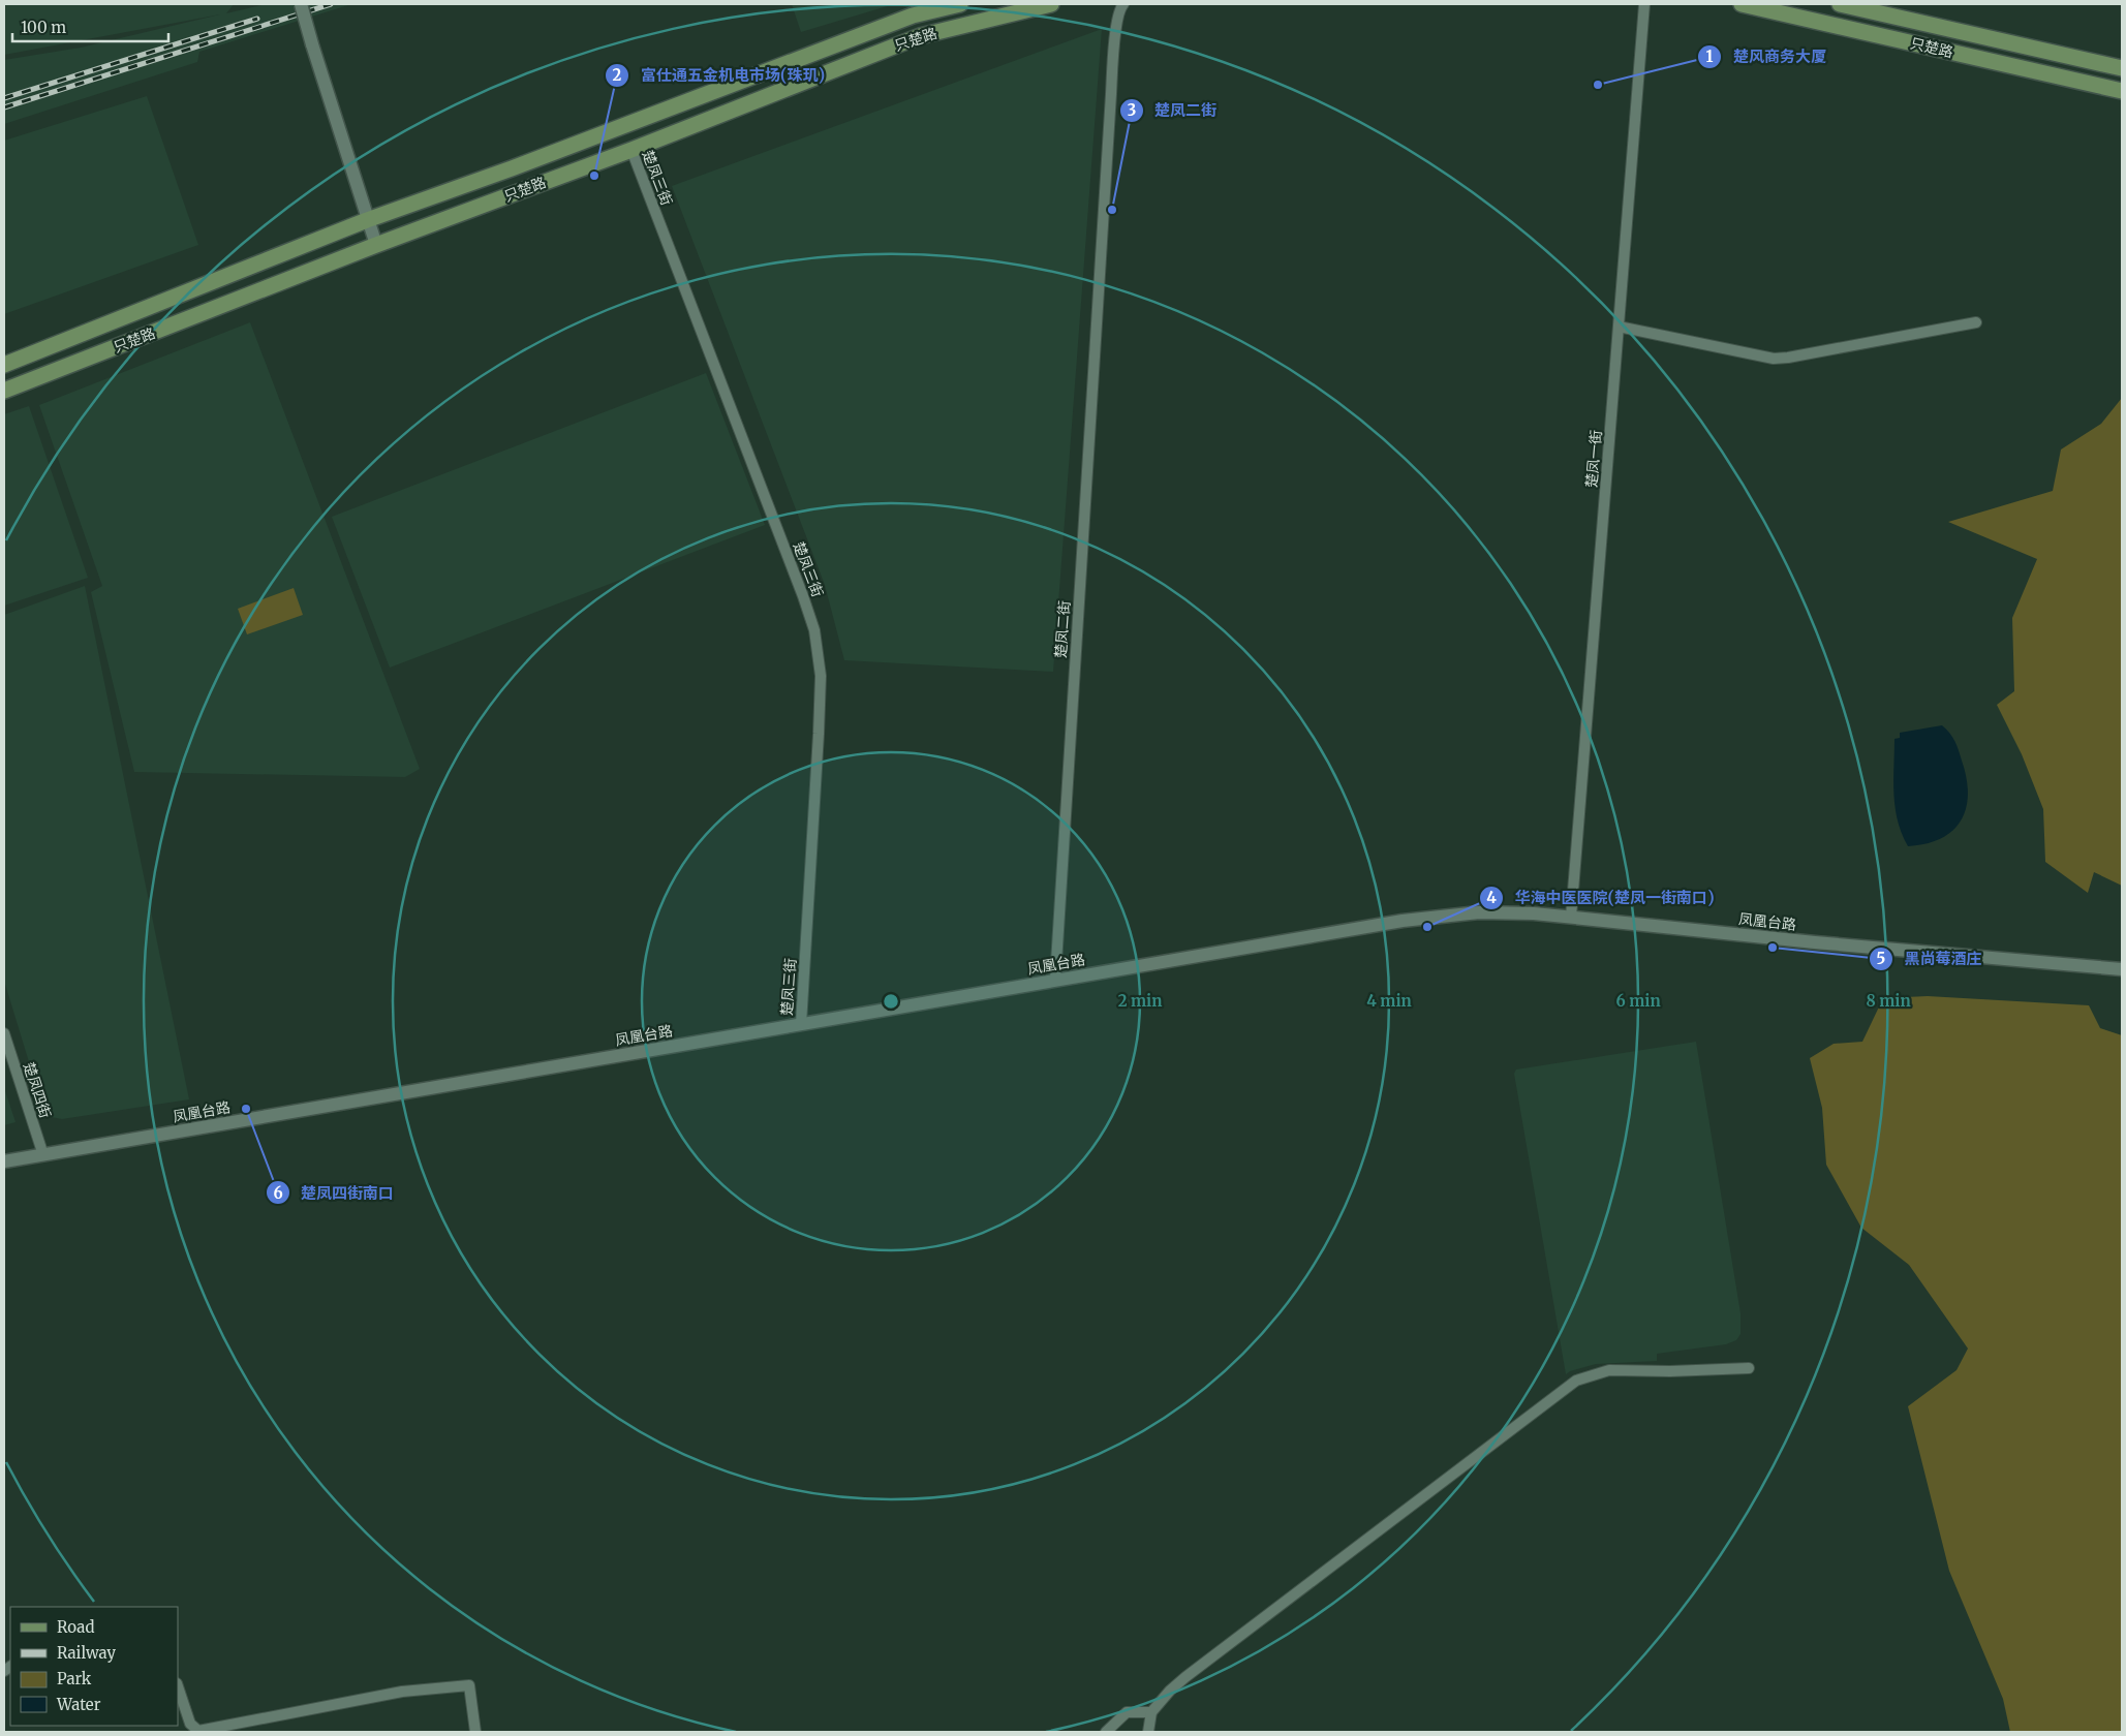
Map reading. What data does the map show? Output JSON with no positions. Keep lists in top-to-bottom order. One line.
{"streets":{"main road":["只楚路"],"street":["楚凤三街","楚凤一街","楚凤二街","凤凰台路","楚凤四街"]},"crossings":[["只楚路","楚凤三街"],["楚凤三街","凤凰台路"],["楚凤一街","凤凰台路"],["楚凤二街","凤凰台路"],["凤凰台路","楚凤四街"]],"places":["楚风商务大厦","富仕通五金机电市场(珠玑)","楚凤二街","华海中医医院(楚凤一街南口)","黑尚莓酒庄","楚凤四街南口"],"legend":["Road","Railway","Park","Water"],"scale_bar":"100 m","rings":["2 min","4 min","6 min","8 min"]}
